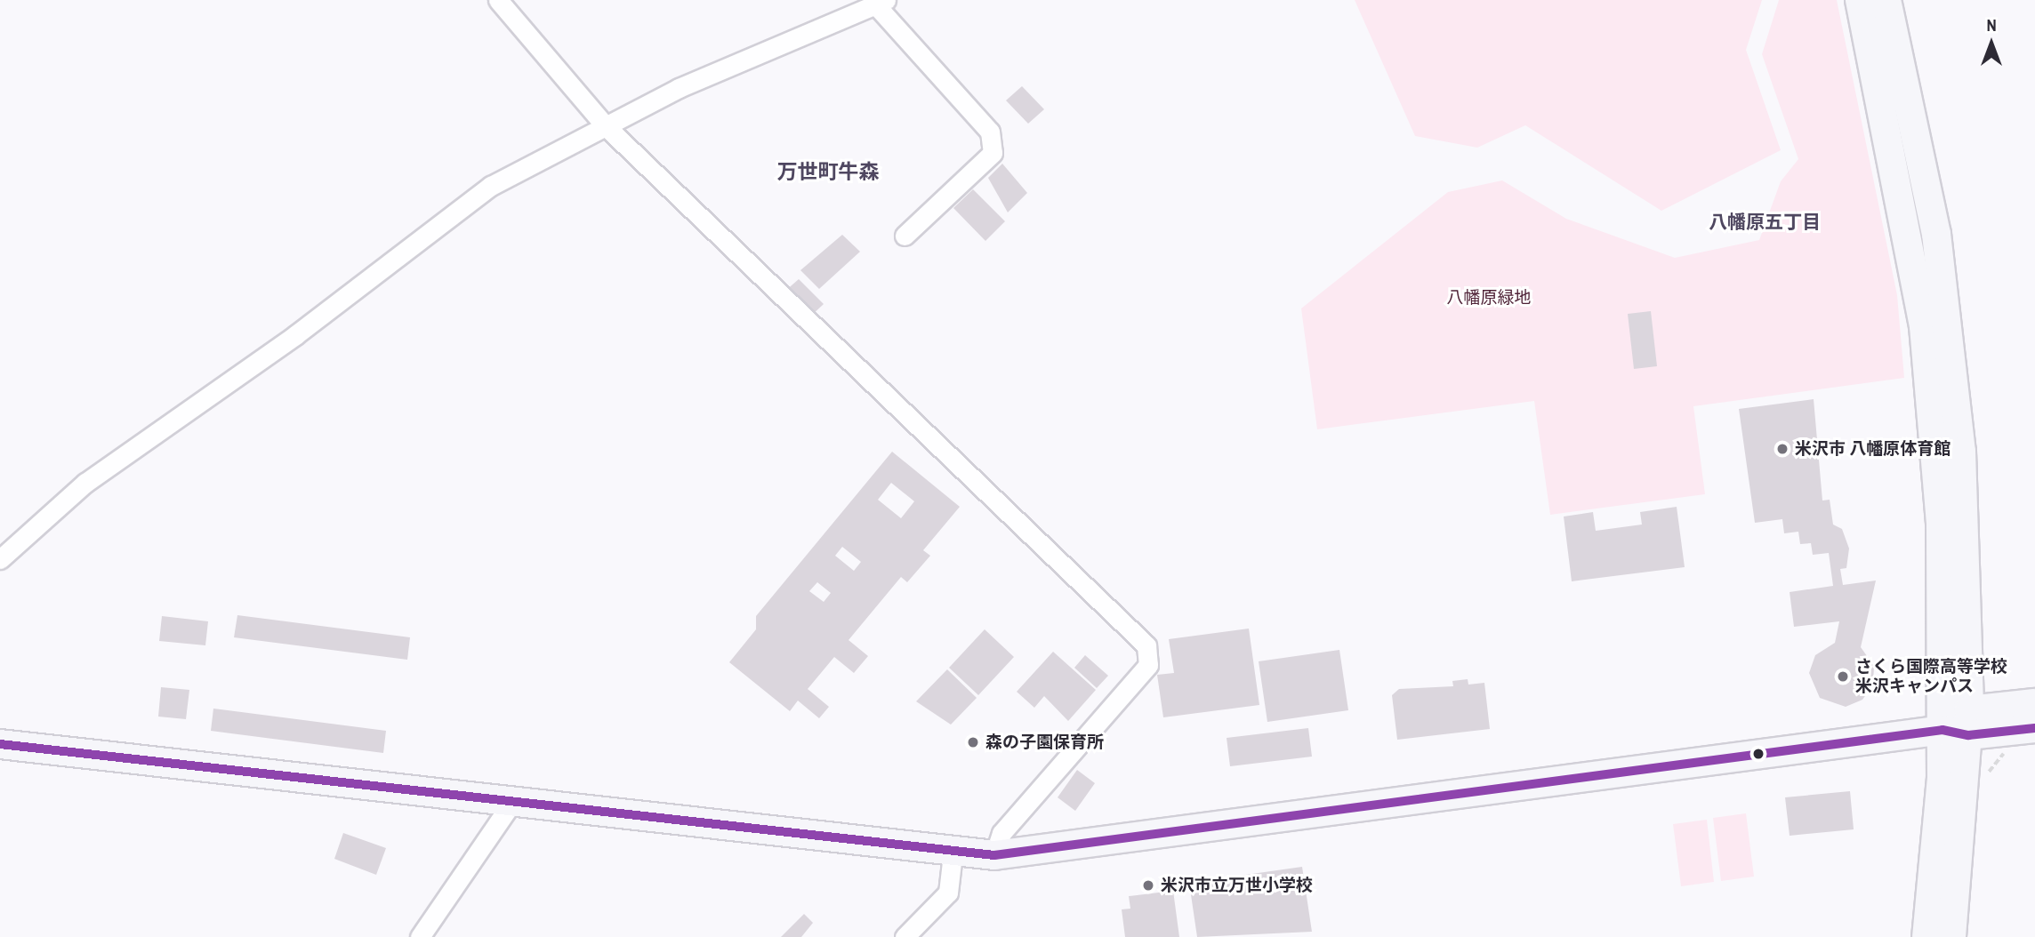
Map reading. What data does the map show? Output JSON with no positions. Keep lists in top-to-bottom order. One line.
{"districts":["万世町牛森","八幡原五丁目"],"parks":["八幡原緑地"],"places":["米沢市 八幡原体育館","さくら国際高等学校 米沢キャンパス","森の子園保育所","米沢市立万世小学校"],"north":"top"}
